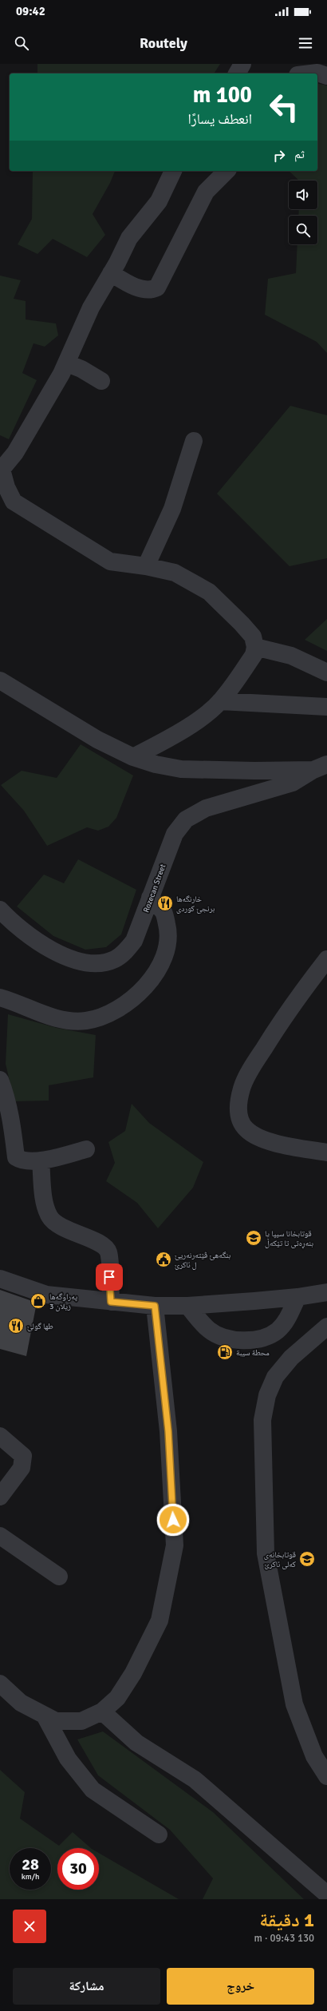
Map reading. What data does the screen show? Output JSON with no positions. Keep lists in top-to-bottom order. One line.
{"streets":{"street":["Rozecan Street"]},"places":{"restaurant":["خارنگەها برنجێ کوردی","طها گولێ"],"school or university":["قوتابخانا سیپا یا بنەڕەتی تا تێکەڵ","قوتابخانەی کەلی ئاکرێ"],"public building":["بنگەهێ ڤێتەرنەریێ ل ئاکرێ"],"shop":["پەراوگەها زیلان 3"],"fuel station":["محطة سيبة"]},"page":{"status":"09:42","header":"Routely","turn":["100 m","انعطف يسارًا"],"then":"ثم","speed":"28 km/h","limit":"30","heading":["1 دقيقة","130 m · 09:43"],"buttons":["خروج","مشاركة"]}}
